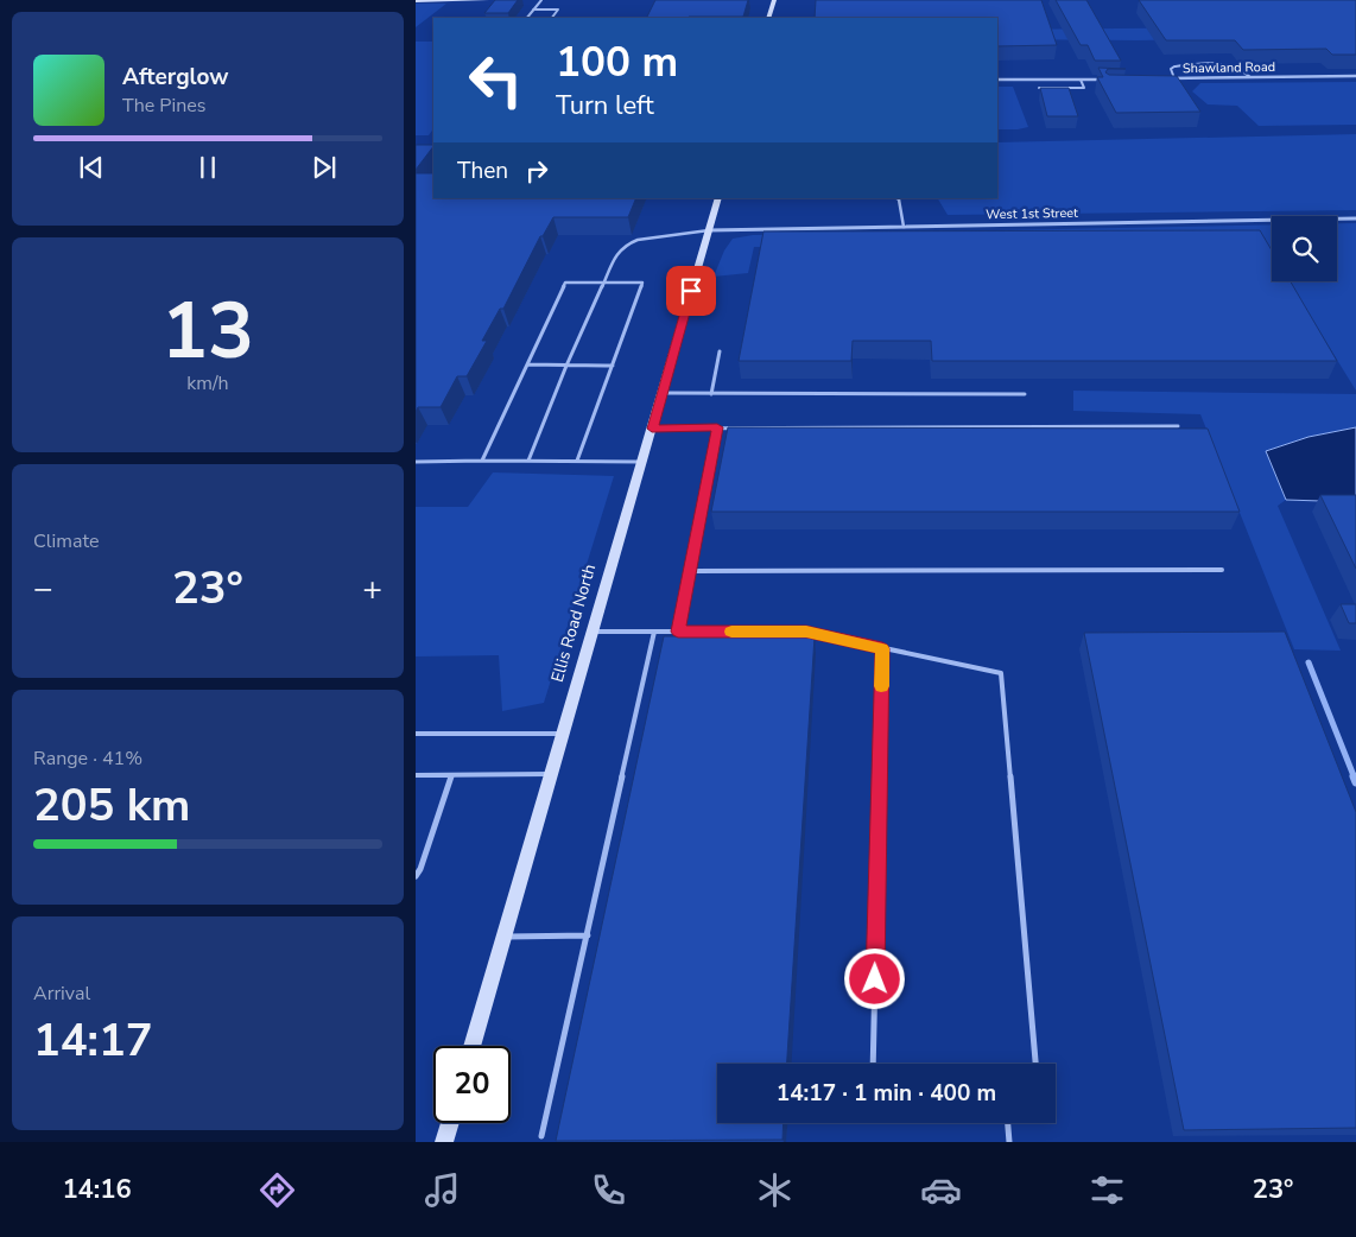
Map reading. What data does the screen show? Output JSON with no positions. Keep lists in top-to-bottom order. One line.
{"streets":{"street":["Shawland Road","West 1st Street","Ellis Road North"]},"crossings":[["West 1st Street","Ellis Road North"]],"page":{"turn":["100 m","Turn left"],"song":["Afterglow","The Pines"],"then":"Then","tile":[["13","km/h"],"Climate",["Range · 41%","205 km"],["Arrival","14:17"]],"heat":["−","23°","+"],"limit":"20","trip":"14:17 · 1 min · 400 m","tabs":["14:16","23°"]}}
